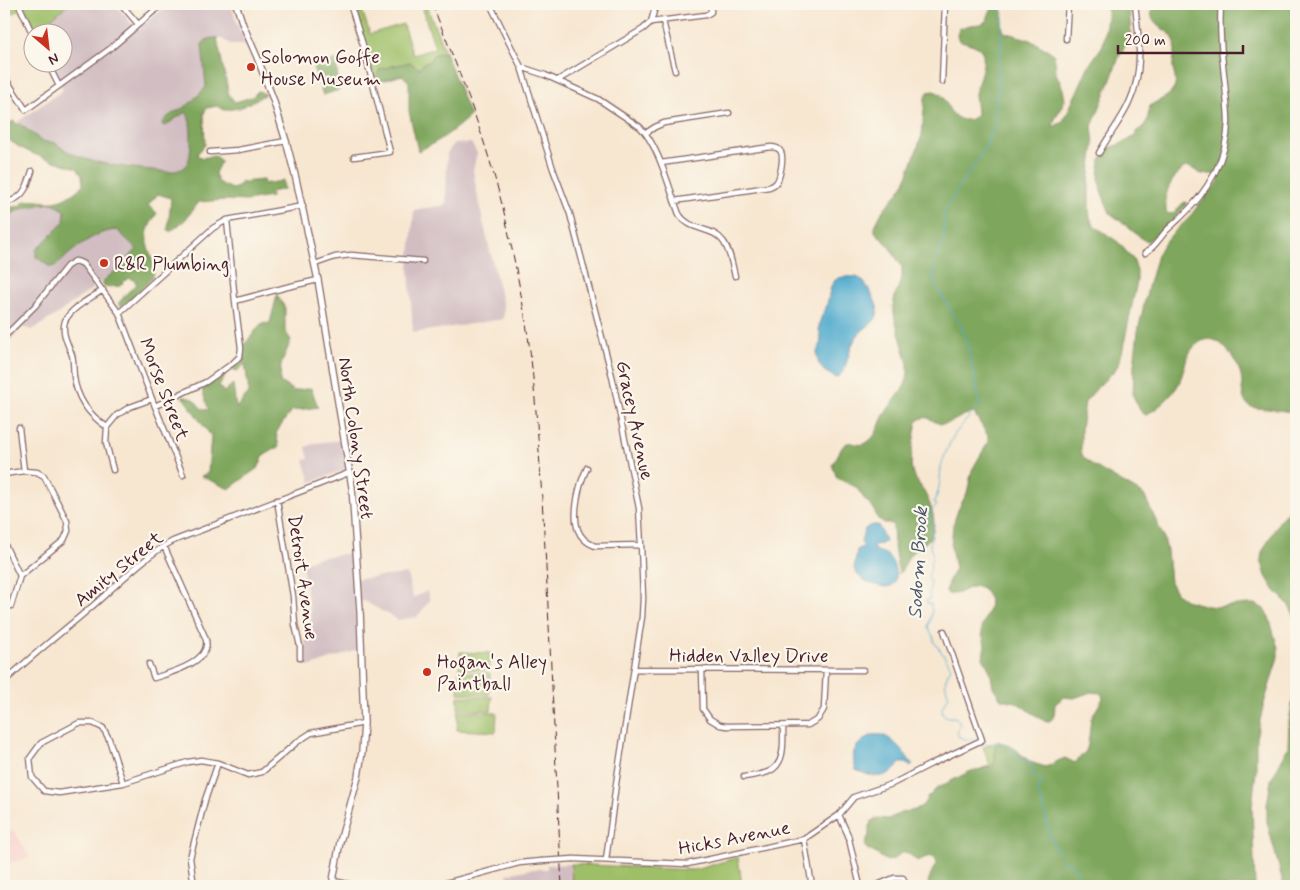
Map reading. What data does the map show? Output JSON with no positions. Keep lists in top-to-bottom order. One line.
{"streets":{"main road":["North Colony Street"],"street":["Morse Street","Gracey Avenue","Amity Street","Detroit Avenue","Hidden Valley Drive","Hicks Avenue"]},"crossings":[["Gracey Avenue","Hidden Valley Drive"],["Gracey Avenue","Hicks Avenue"],["North Colony Street","Amity Street"],["Amity Street","Detroit Avenue"]],"water":["Sodom Brook"],"places":["Solomon Goffe House Museum","R&R Plumbing","Hogan's Alley Paintball"],"scale_bar":"200 m","north":"bottom right"}
